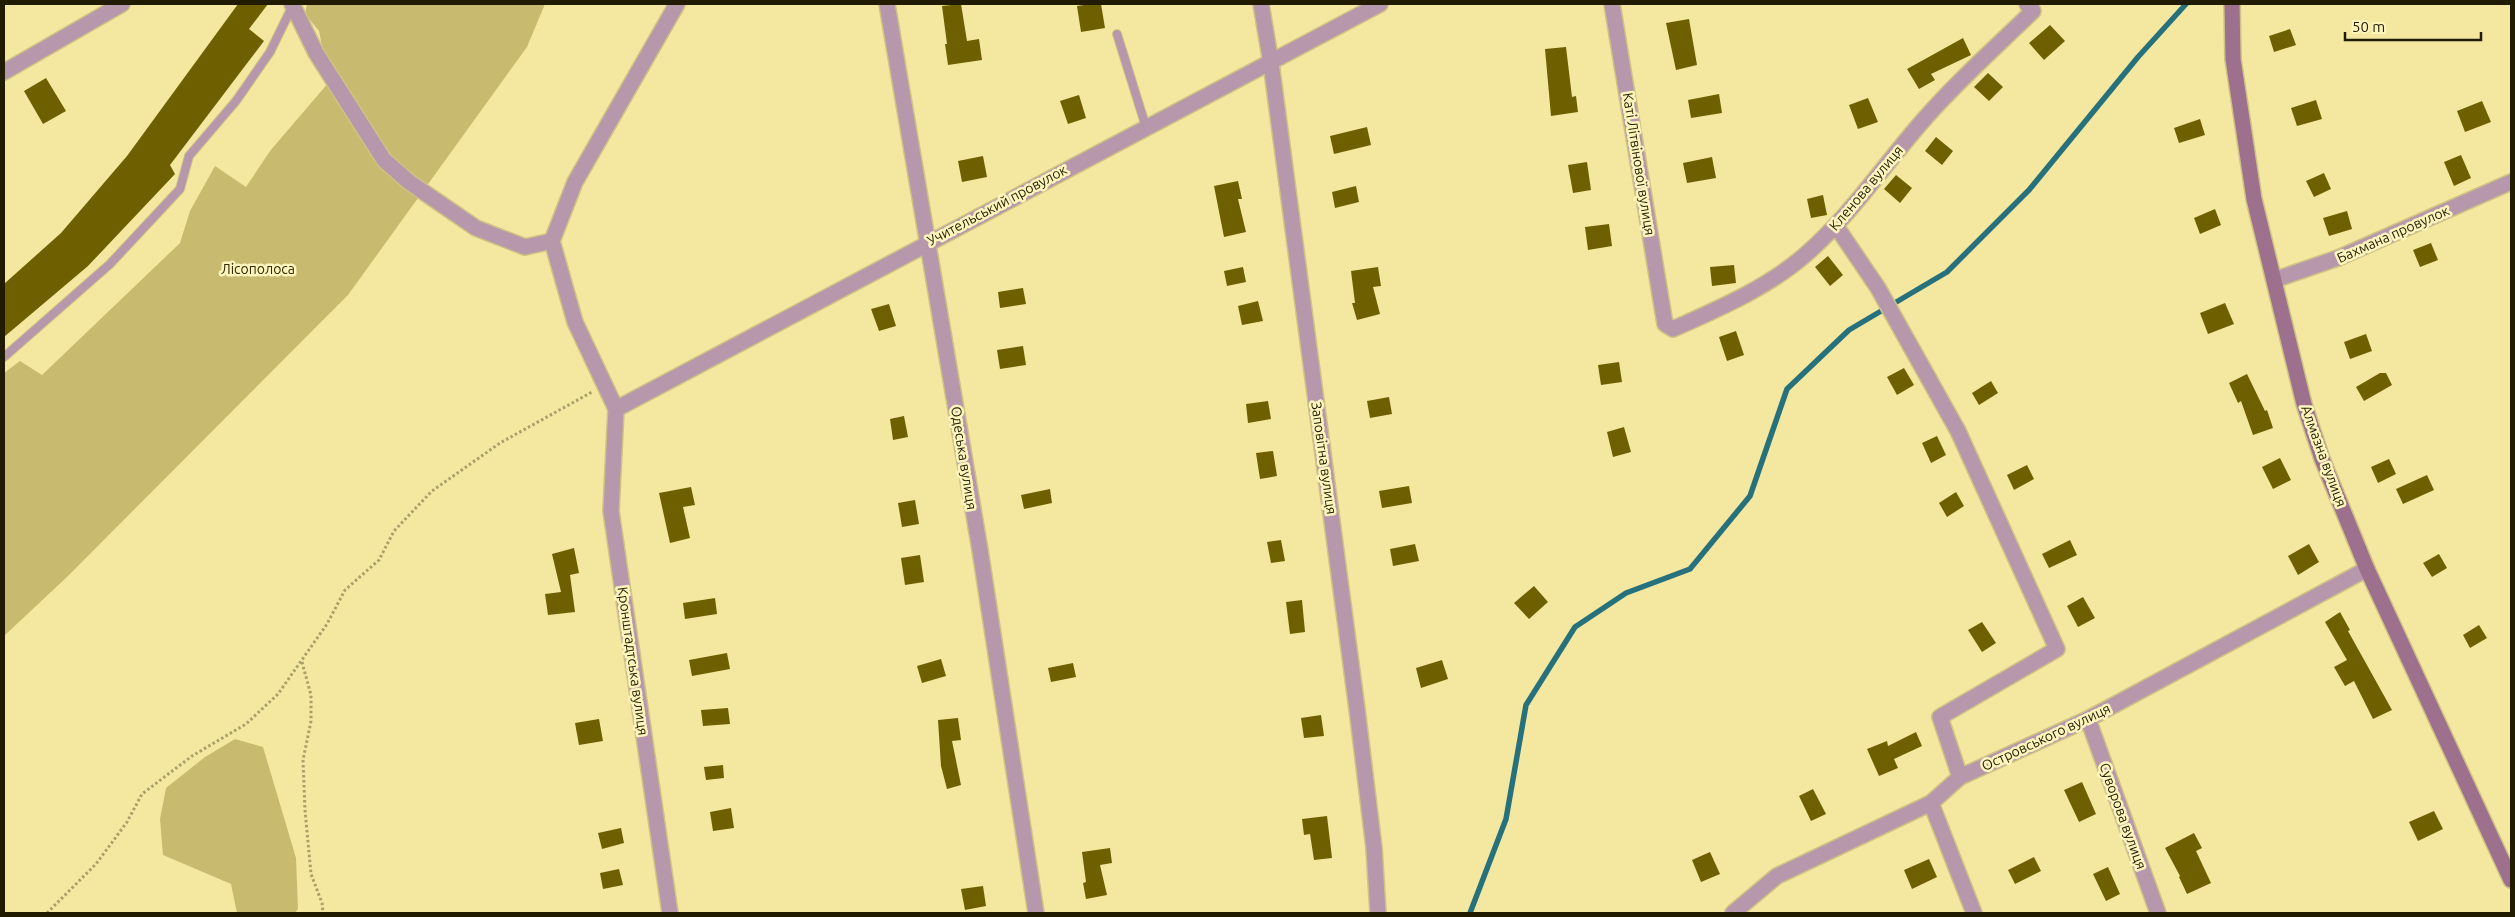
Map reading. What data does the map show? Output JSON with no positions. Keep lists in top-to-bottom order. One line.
{"streets":{"main road":["Алмазна вулиця"],"street":["Каті Літвінової вулиця","Кленова вулиця","Учительський провулок","Бахмана провулок","Одеська вулиця","Заповітна вулиця","Кронштадтська вулиця","Островського вулиця","Суворова вулиця"]},"crossings":[["Каті Літвінової вулиця","Кленова вулиця"],["Учительський провулок","Одеська вулиця"],["Учительський провулок","Заповітна вулиця"],["Учительський провулок","Кронштадтська вулиця"],["Бахмана провулок","Алмазна вулиця"],["Алмазна вулиця","Островського вулиця"],["Островського вулиця","Суворова вулиця"]],"parks":["Лісополоса"],"scale_bar":"50 m"}
